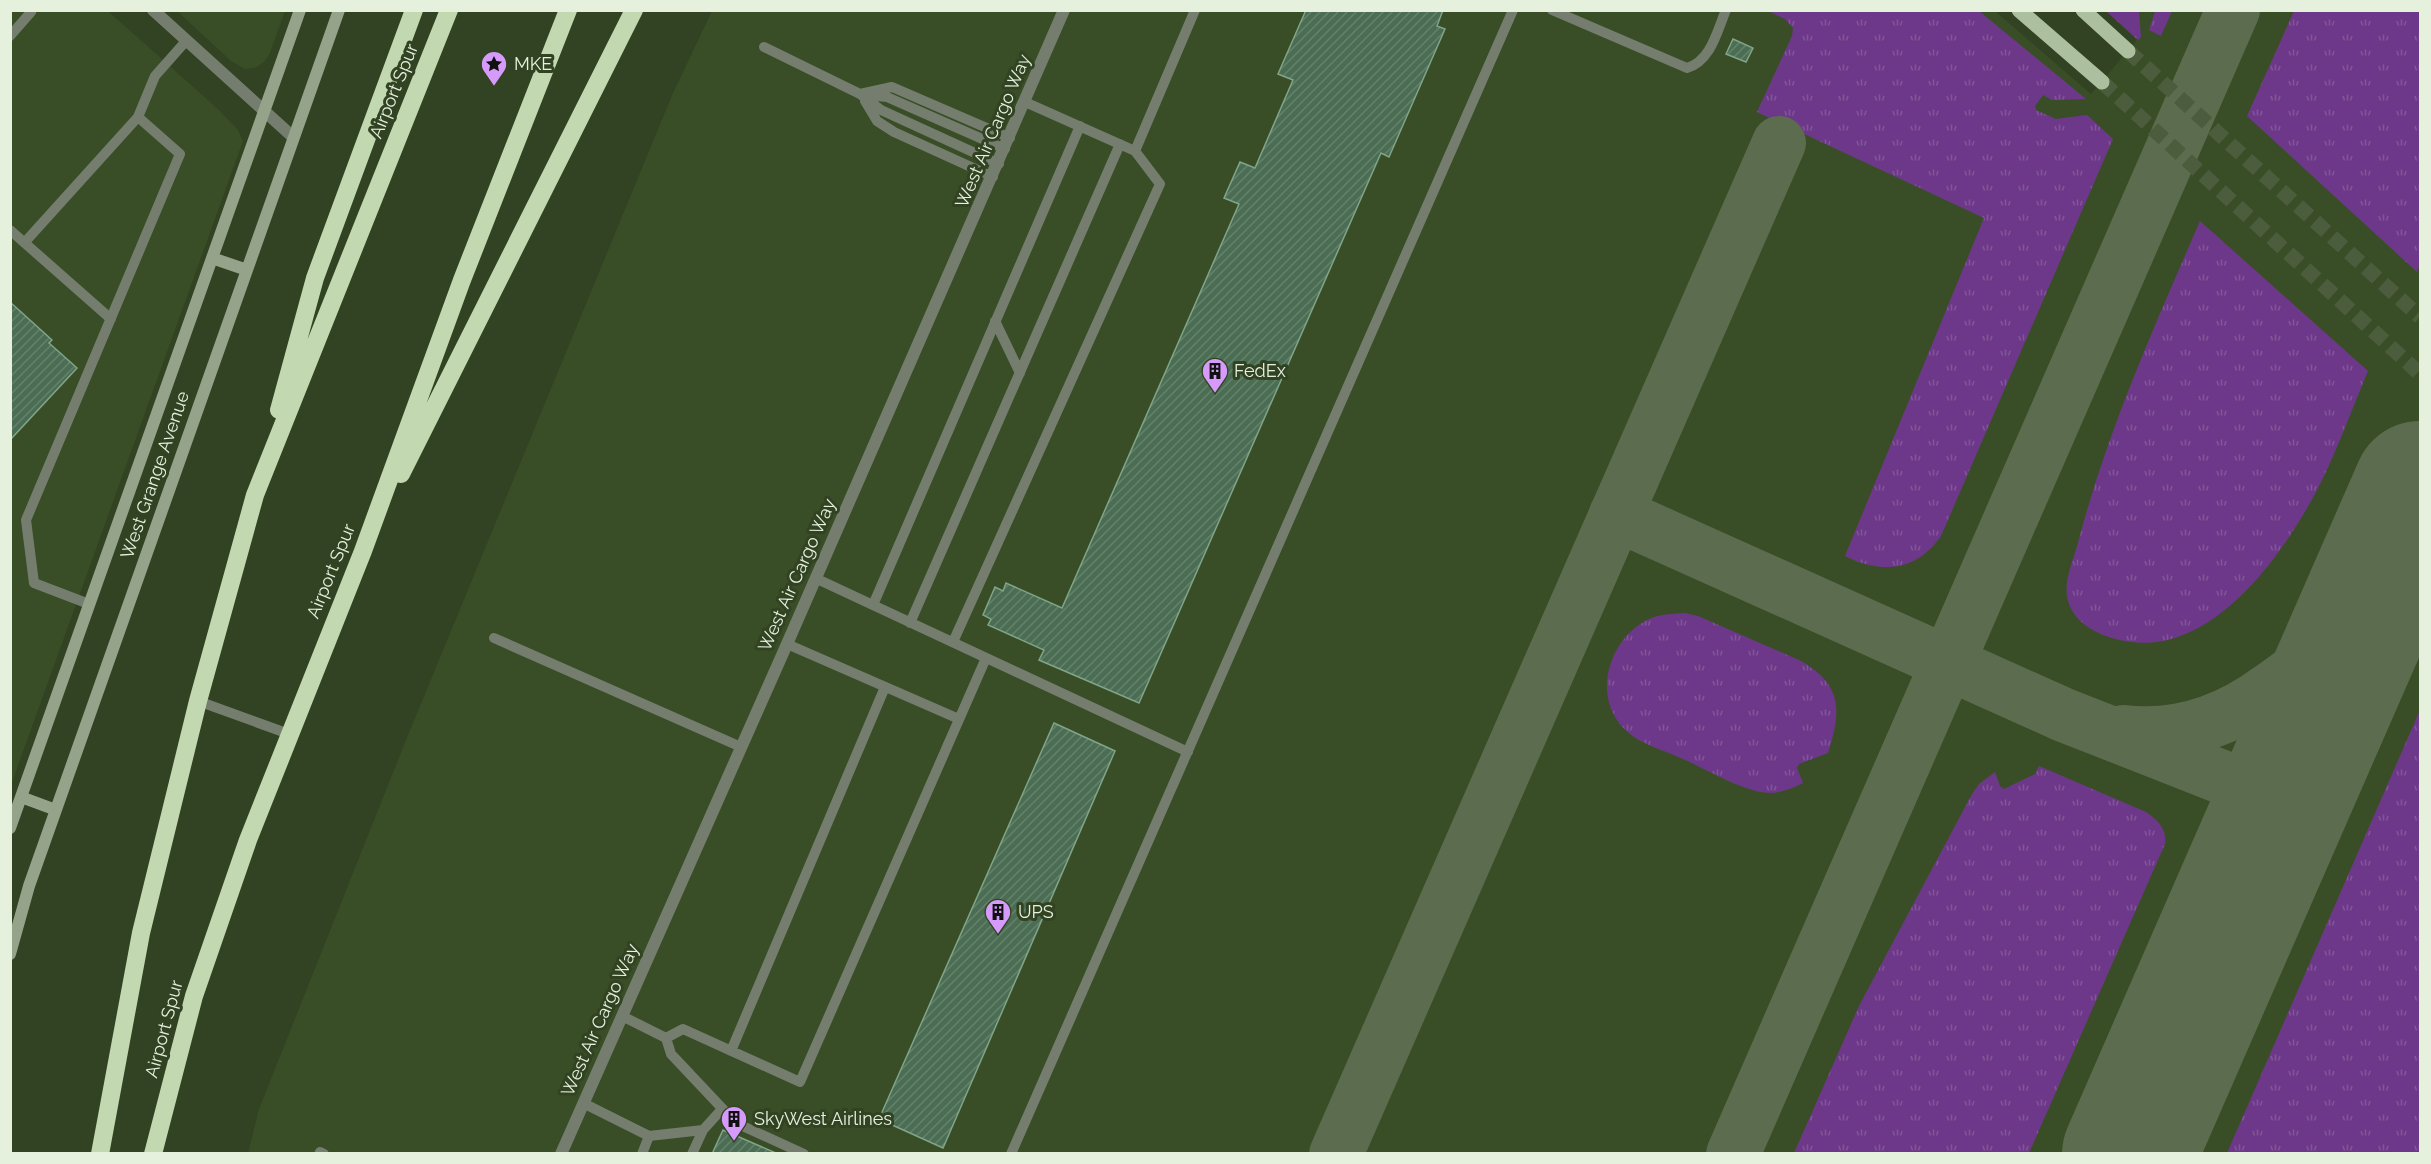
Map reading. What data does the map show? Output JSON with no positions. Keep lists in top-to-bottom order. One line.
{"streets":{"highway":["Airport Spur"],"street":["West Air Cargo Way","West Grange Avenue"]},"places":{"place":["MKE"],"building":["FedEx","UPS","SkyWest Airlines"]}}
